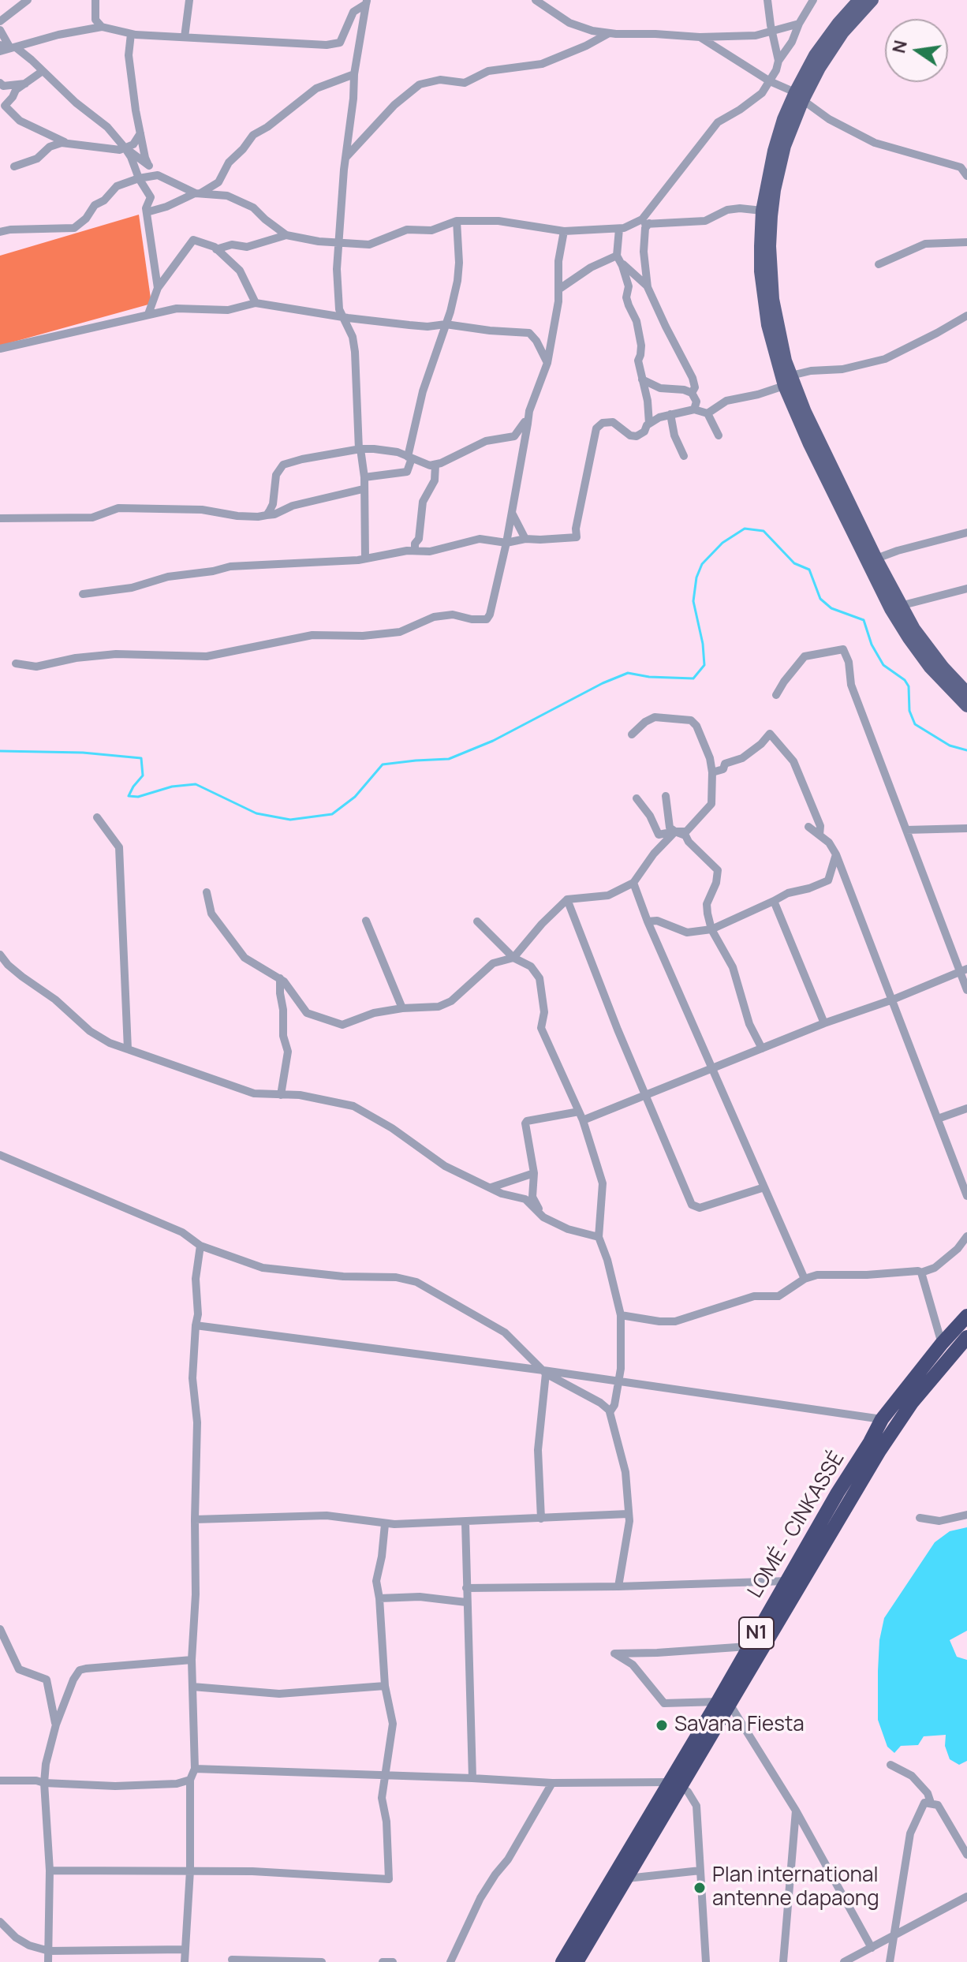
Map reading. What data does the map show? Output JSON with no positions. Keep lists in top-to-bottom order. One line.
{"streets":{"highway":["LOMÉ - CINKASSÉ","N1"]},"places":["Savana Fiesta","Plan international antenne dapaong"],"north":"left"}
